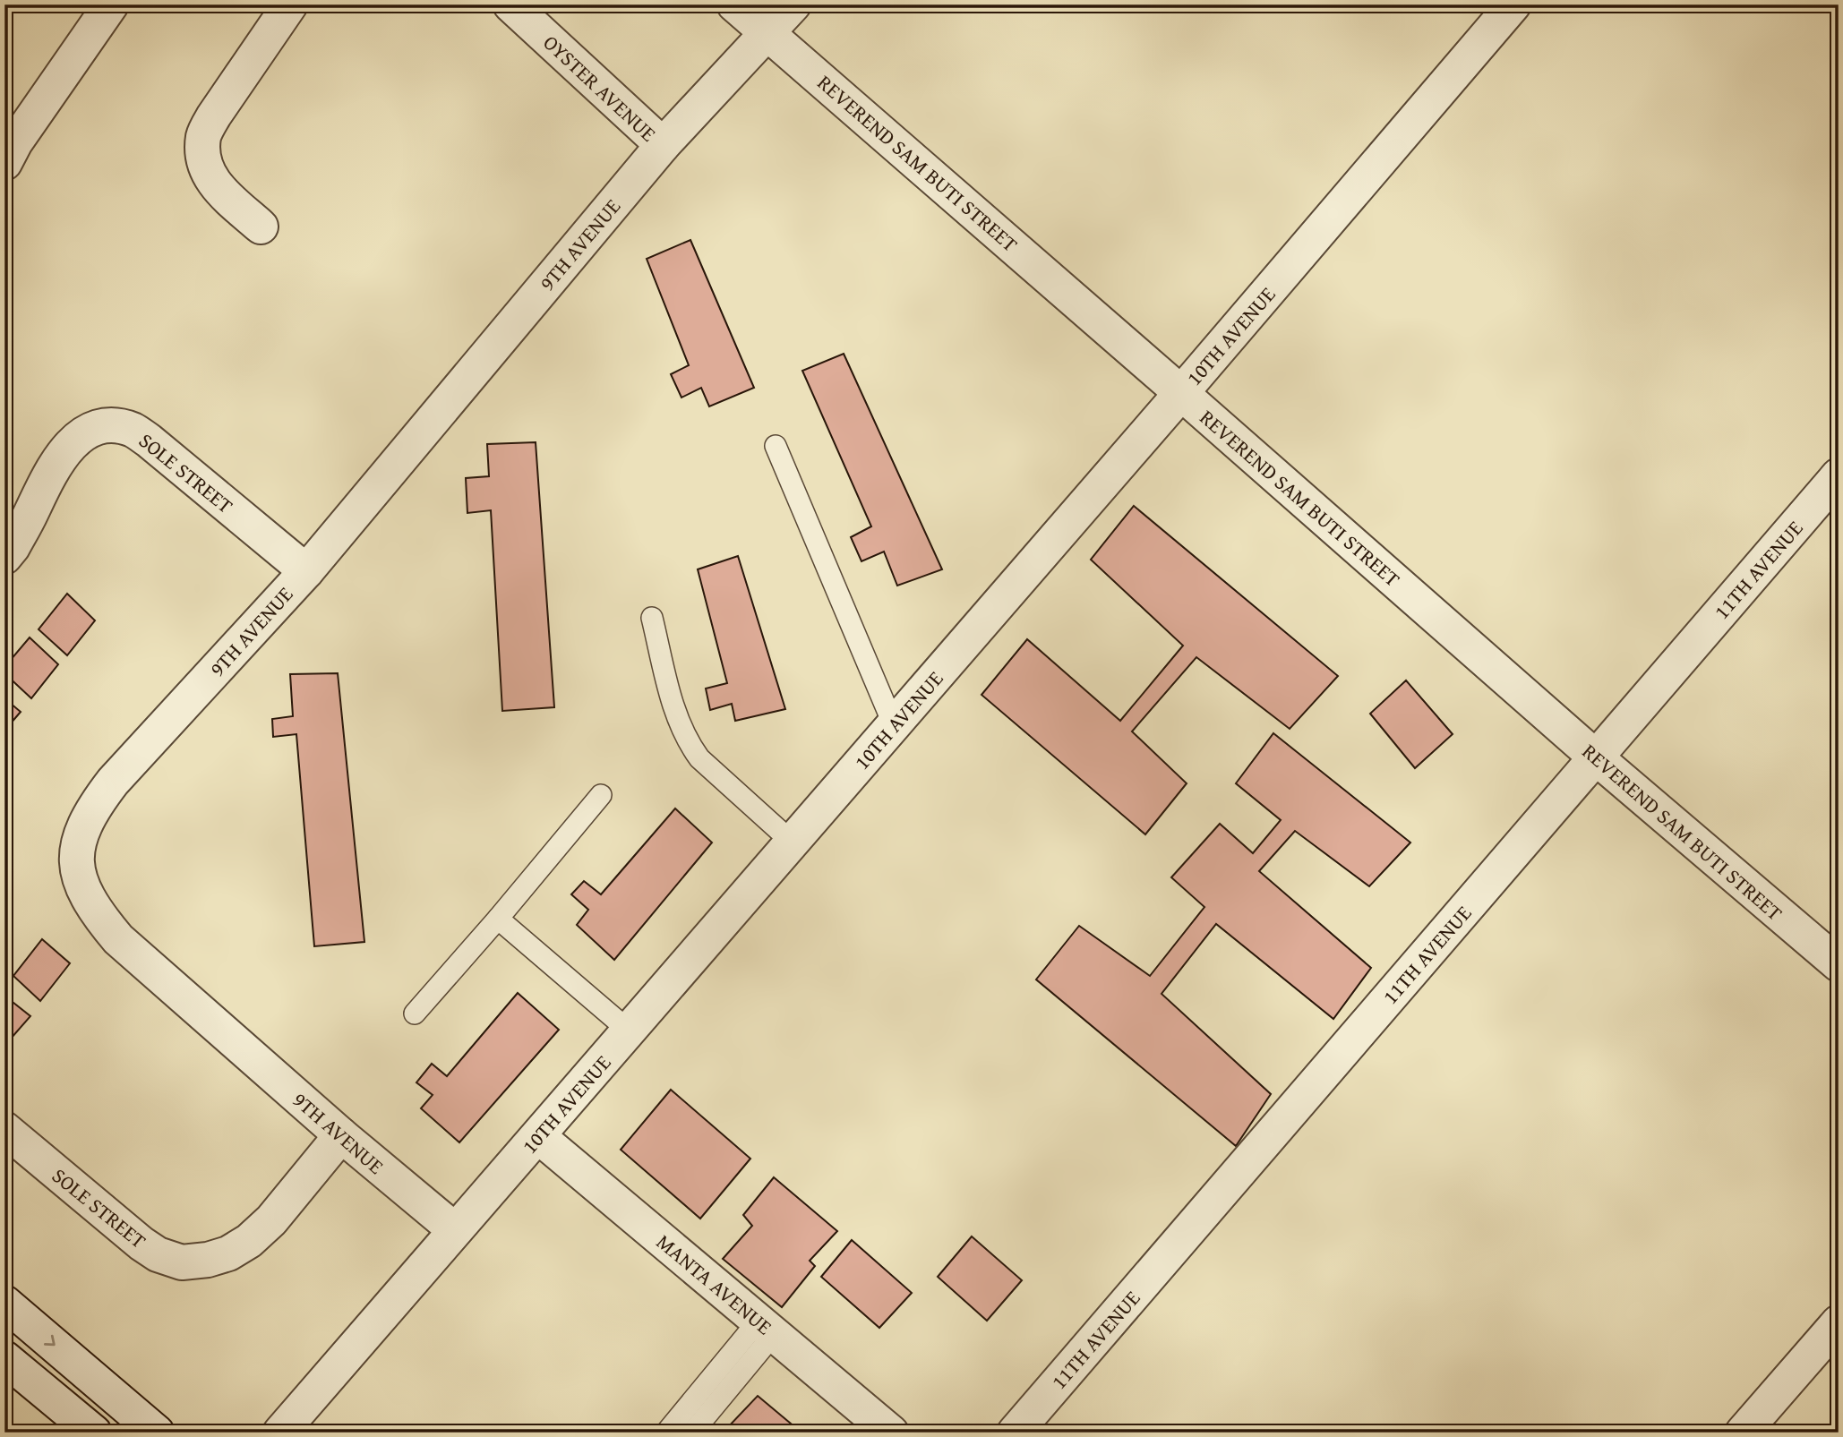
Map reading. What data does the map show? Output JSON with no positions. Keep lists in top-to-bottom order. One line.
{"streets":{"street":["OYSTER AVENUE","REVEREND SAM BUTI STREET","9TH AVENUE","10TH AVENUE","SOLE STREET","11TH AVENUE","MANTA AVENUE"]},"crossings":[["OYSTER AVENUE","9TH AVENUE"],["REVEREND SAM BUTI STREET","9TH AVENUE"],["REVEREND SAM BUTI STREET","10TH AVENUE"],["REVEREND SAM BUTI STREET","11TH AVENUE"],["9TH AVENUE","10TH AVENUE"],["9TH AVENUE","SOLE STREET"],["10TH AVENUE","MANTA AVENUE"]]}
